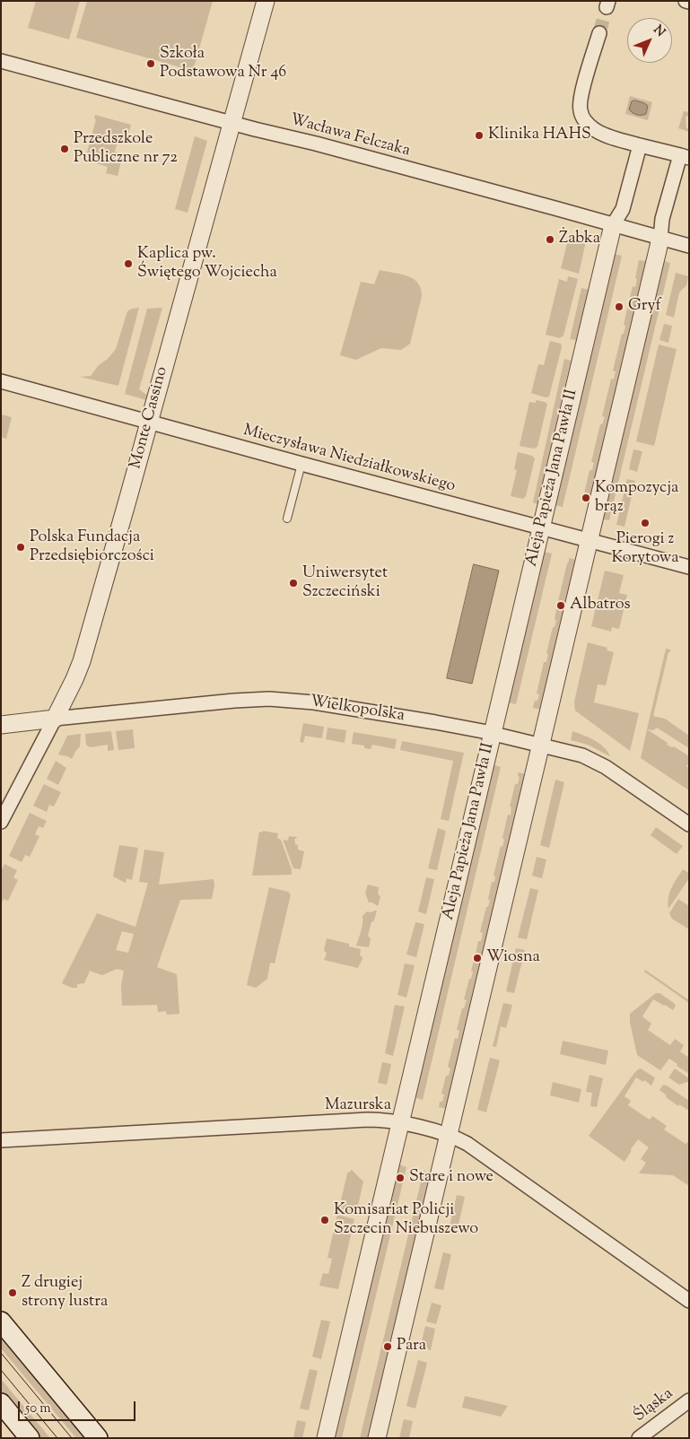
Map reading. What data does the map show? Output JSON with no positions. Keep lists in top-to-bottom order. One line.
{"streets":{"street":["Wacława Felczaka","Monte Cassino","Mieczysława Niedziałkowskiego","Aleja Papieża Jana Pawła II","Wielkopolska","Mazurska","Śląska"]},"crossings":[["Wacława Felczaka","Monte Cassino"],["Wacława Felczaka","Aleja Papieża Jana Pawła II"],["Monte Cassino","Mieczysława Niedziałkowskiego"],["Monte Cassino","Wielkopolska"],["Mieczysława Niedziałkowskiego","Aleja Papieża Jana Pawła II"],["Aleja Papieża Jana Pawła II","Wielkopolska"],["Aleja Papieża Jana Pawła II","Mazurska"]],"places":["Szkoła Podstawowa Nr 46","Klinika HAHS","Przedszkole Publiczne nr 72","Żabka","Kaplica pw. Świętego Wojciecha","Gryf","Kompozycja brąz","Pierogi z Korytowa","Polska Fundacja Przedsiębiorczości","Uniwersytet Szczeciński","Albatros","Wiosna","Stare i nowe","Komisariat Policji Szczecin Niebuszewo","Z drugiej strony lustra","Para"],"scale_bar":"50 m","north":"top right"}
